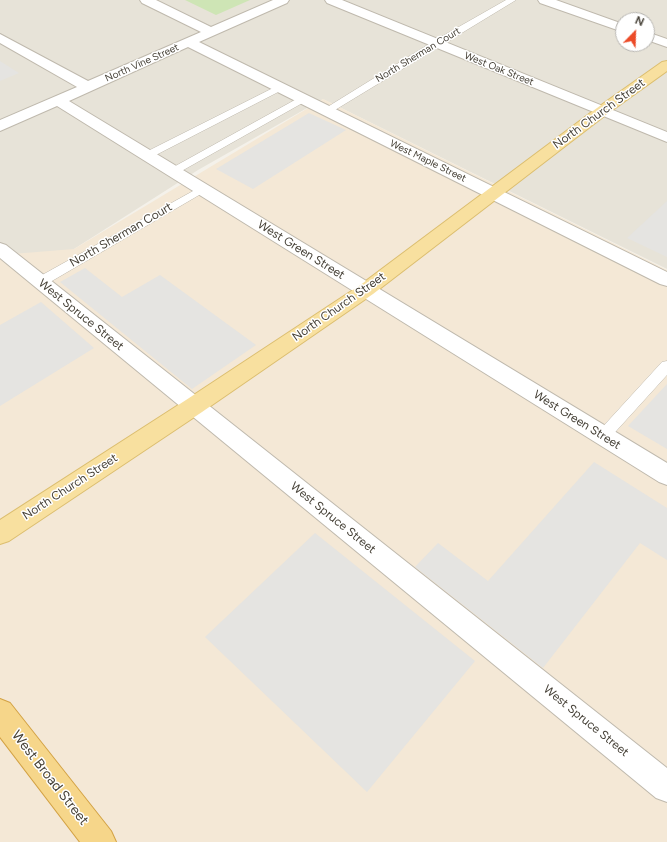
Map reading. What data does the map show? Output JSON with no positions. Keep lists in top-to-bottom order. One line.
{"streets":{"highway":["West Broad Street"],"main road":["North Church Street"],"street":["North Vine Street","West Oak Street","West Maple Street","West Green Street","West Spruce Street"],"lane":["North Sherman Court"]},"crossings":[["North Sherman Court","West Oak Street"],["North Sherman Court","West Maple Street"],["North Sherman Court","West Green Street"],["North Sherman Court","West Spruce Street"],["North Vine Street","West Maple Street"],["North Vine Street","West Green Street"],["West Oak Street","North Church Street"],["North Church Street","West Maple Street"],["North Church Street","West Green Street"],["North Church Street","West Spruce Street"]],"north":"top right"}
